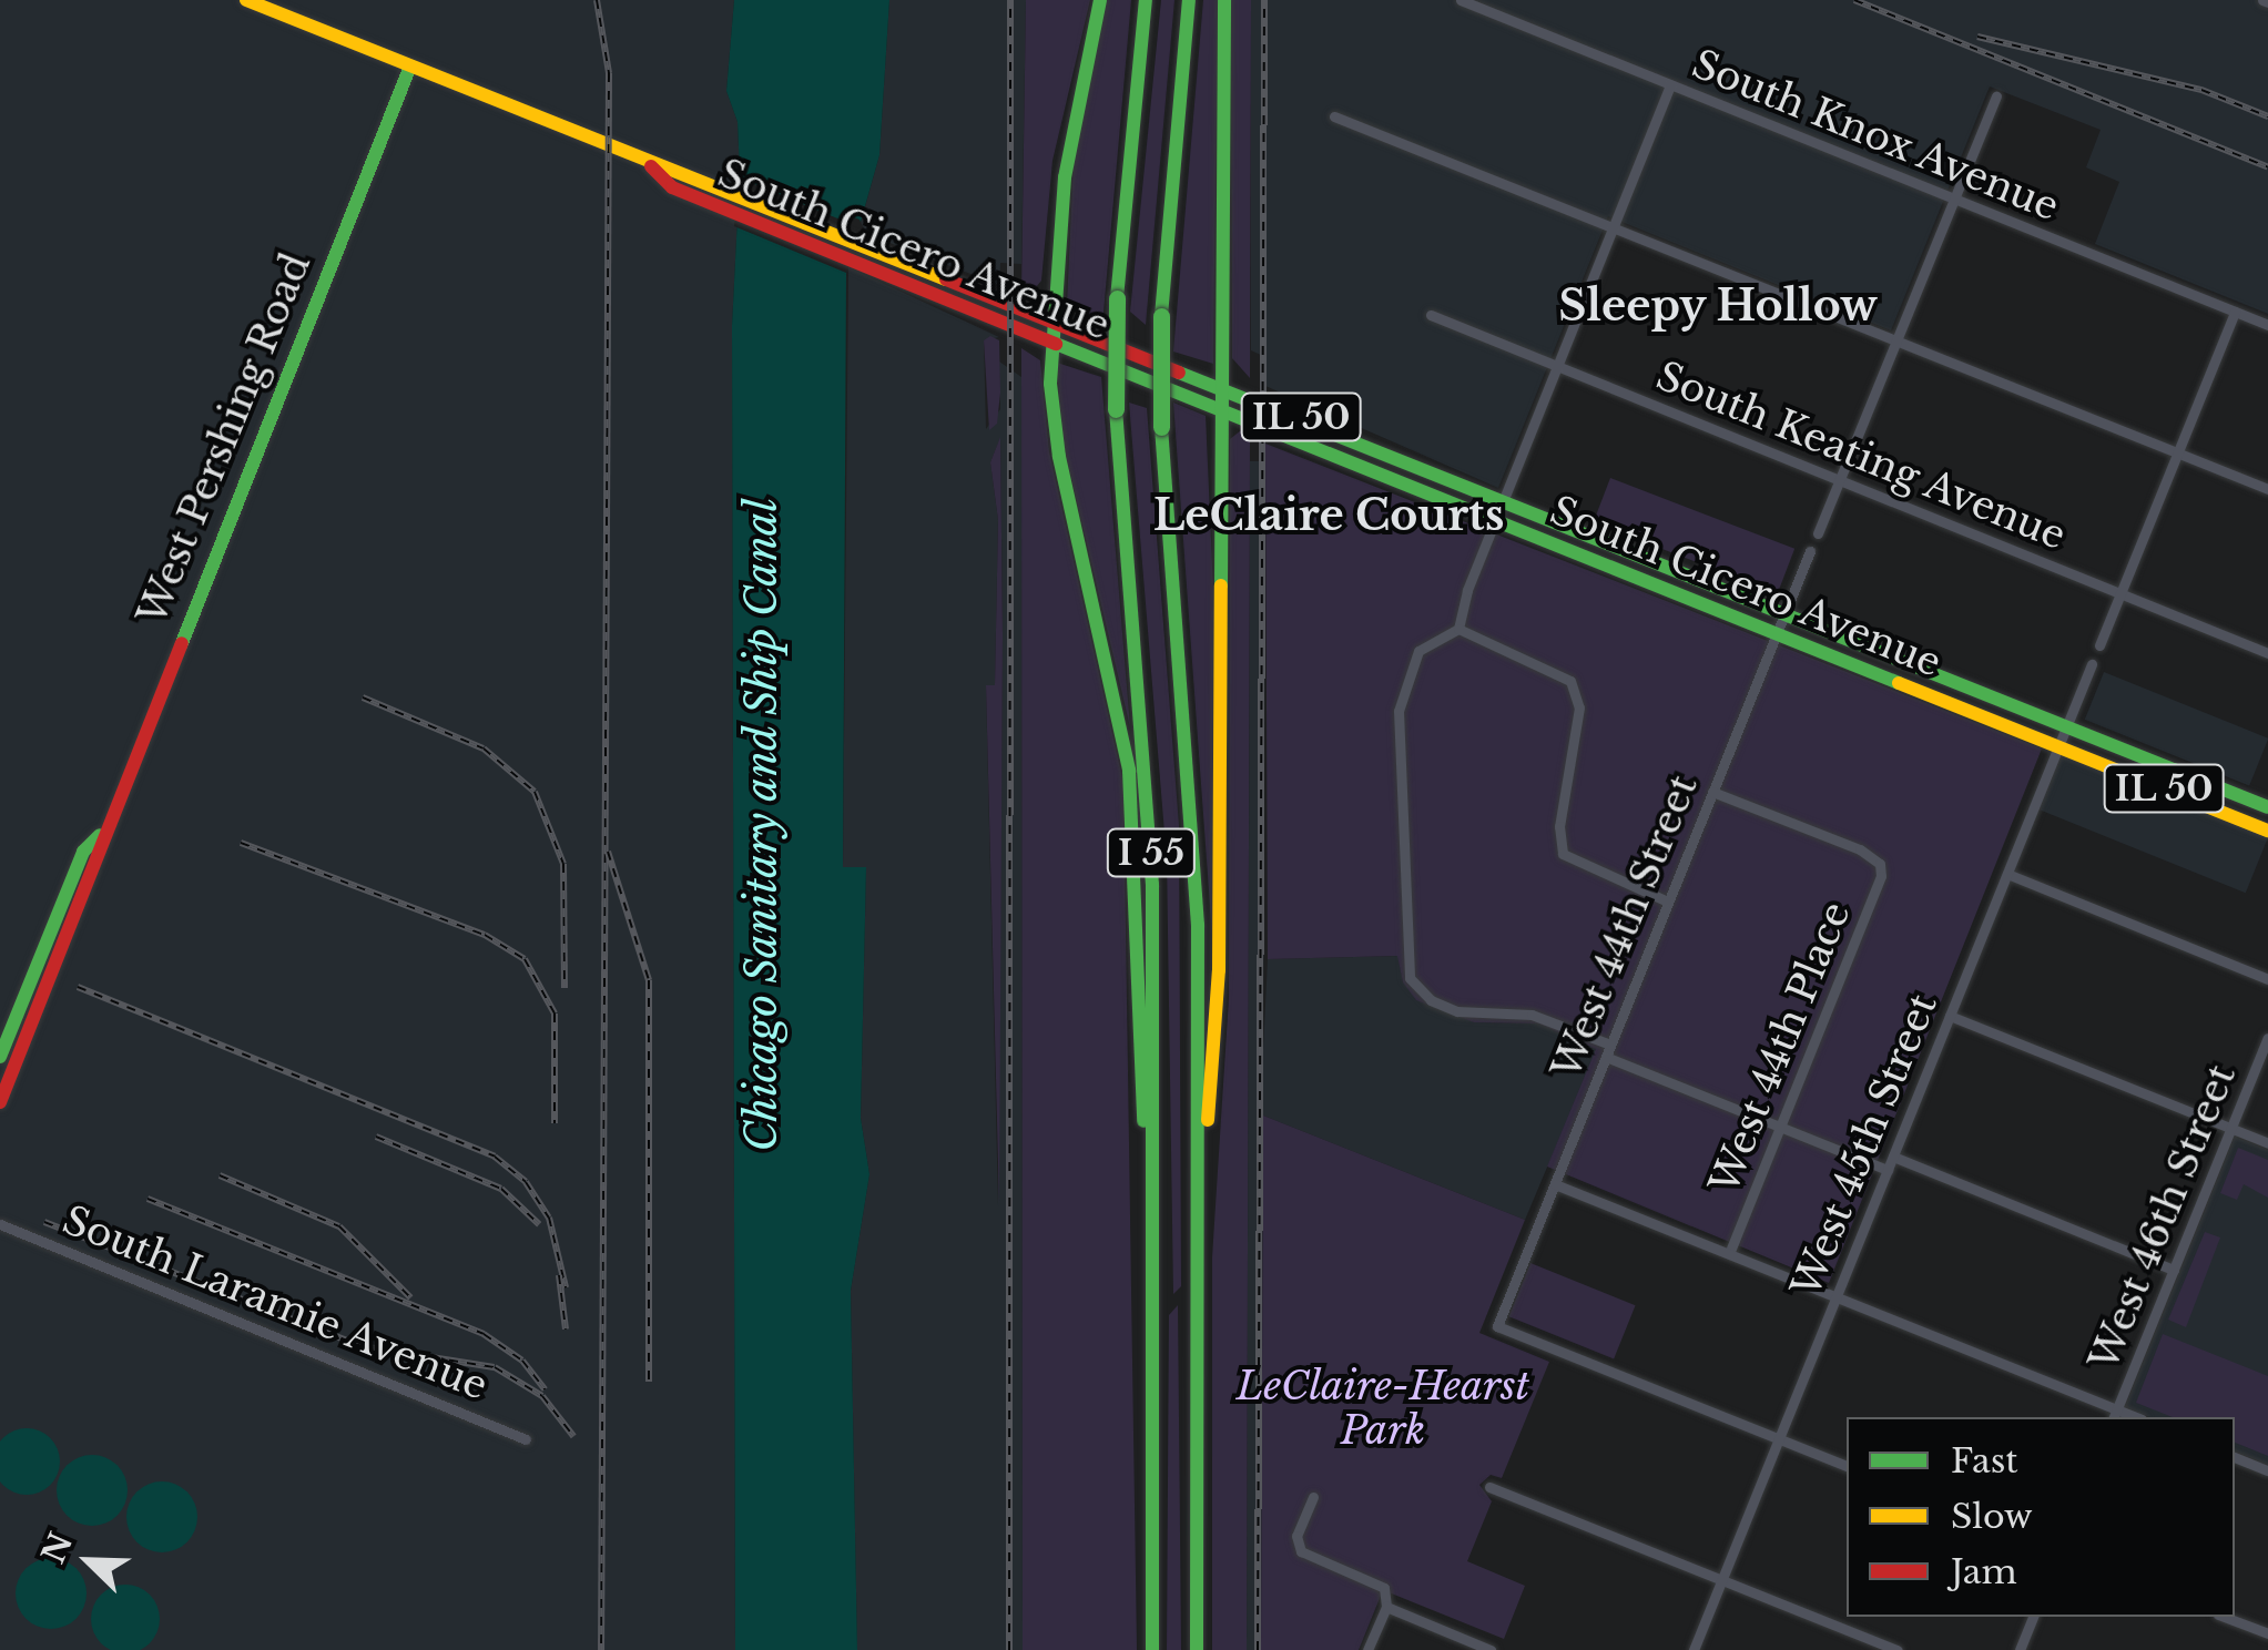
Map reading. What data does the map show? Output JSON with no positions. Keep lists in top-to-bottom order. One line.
{"streets":{"main road":["South Cicero Avenue","IL 50","West Pershing Road","I 55"],"street":["South Knox Avenue","South Keating Avenue","West 44th Street","West 44th Place","West 45th Street","West 46th Street","South Laramie Avenue"]},"crossings":[["South Cicero Avenue","West Pershing Road"],["South Cicero Avenue","West 44th Street"],["South Cicero Avenue","West 45th Street"],["West 44th Street","West 44th Place"],["West 44th Street","West 45th Street"]],"districts":["Sleepy Hollow","LeClaire Courts"],"water":["Chicago Sanitary and Ship Canal"],"parks":["LeClaire-Hearst Park"],"legend":["Fast","Slow","Jam"],"north":"top left"}
